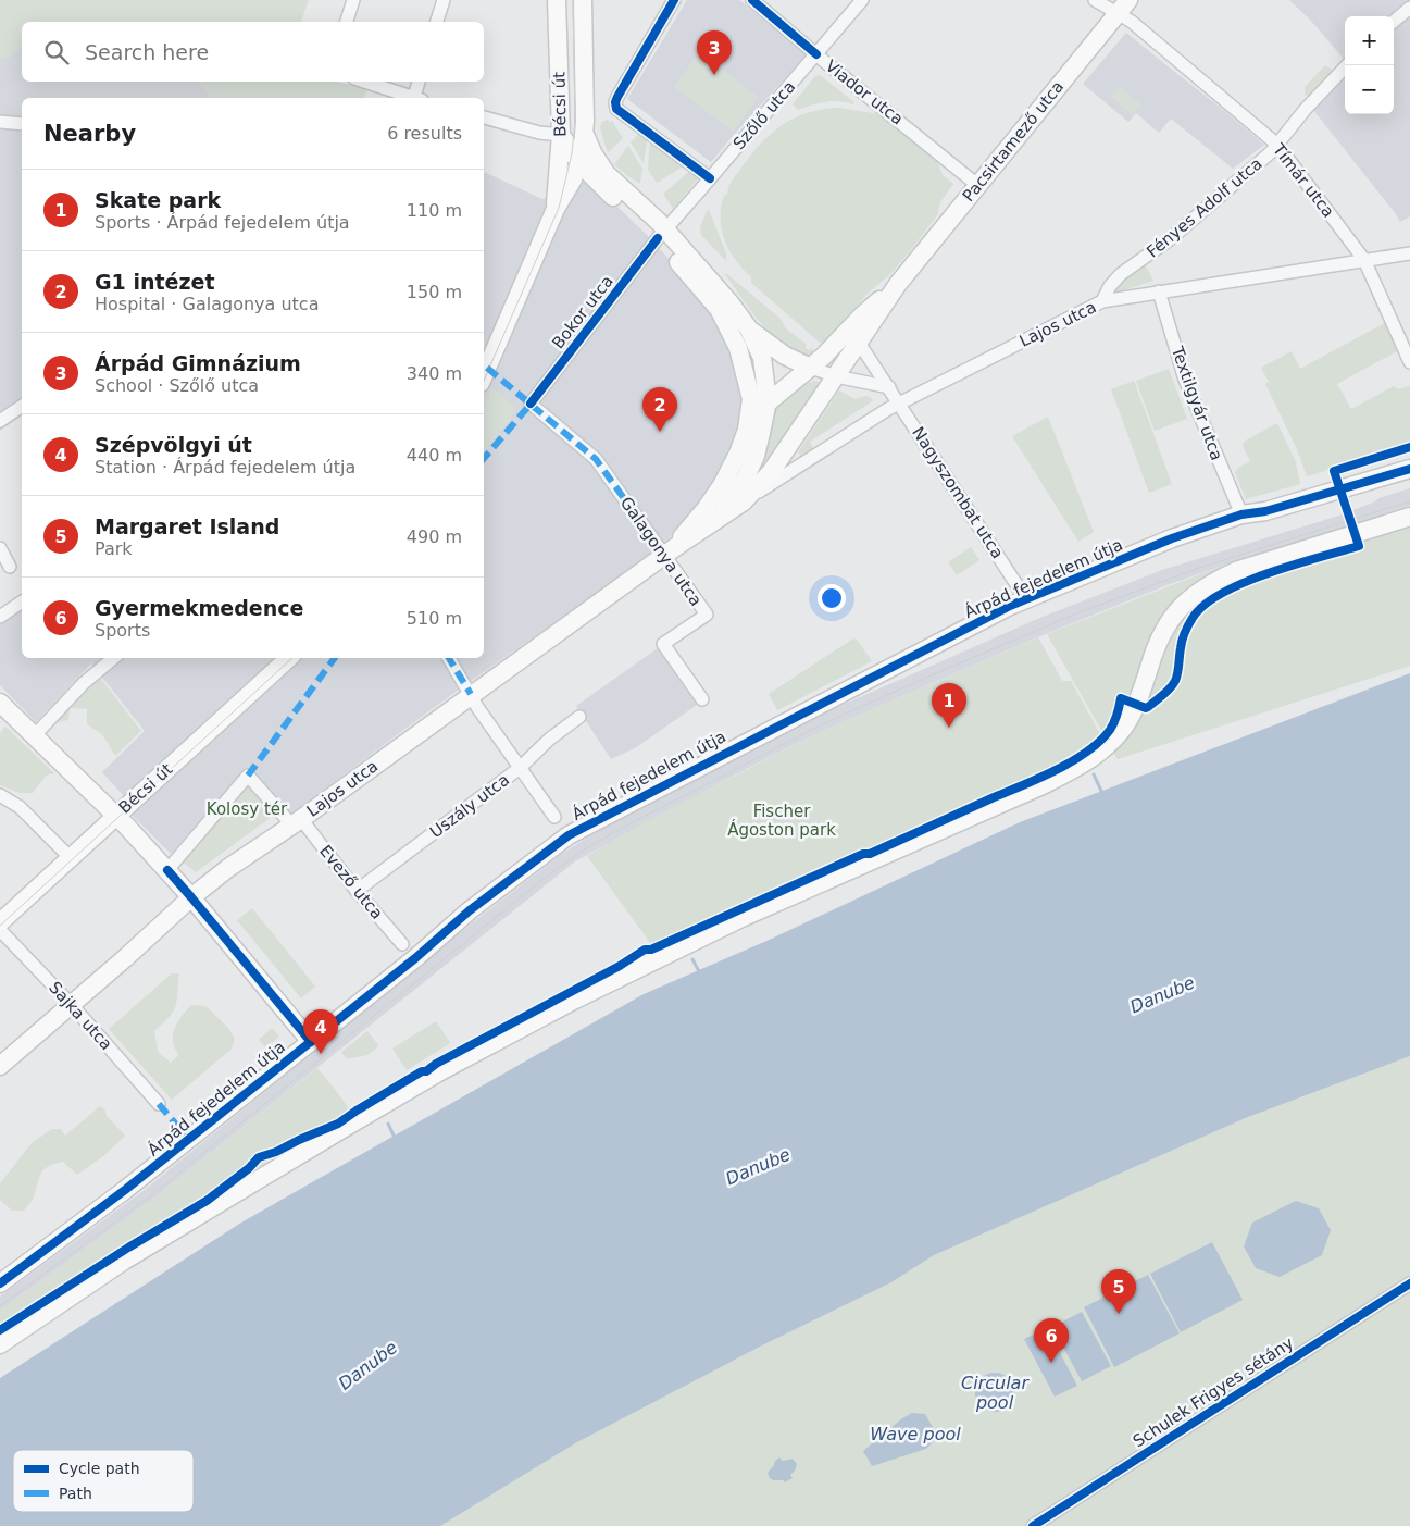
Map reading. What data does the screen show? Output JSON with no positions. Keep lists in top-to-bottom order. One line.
{"streets":{"main road":["Bécsi út","Pacsirtamező utca","Lajos utca","Árpád fejedelem útja"],"street":["Viador utca","Szőlő utca","Tímár utca","Fényes Adolf utca","Bokor utca","Textilgyár utca","Nagyszombat utca","Galagonya utca","Uszály utca","Evező utca","Sajka utca","Schulek Frigyes sétány"]},"crossings":[["Viador utca","Szőlő utca"],["Viador utca","Pacsirtamező utca"],["Szőlő utca","Bokor utca"],["Pacsirtamező utca","Tímár utca"],["Pacsirtamező utca","Lajos utca"],["Pacsirtamező utca","Nagyszombat utca"],["Tímár utca","Fényes Adolf utca"],["Tímár utca","Lajos utca"],["Fényes Adolf utca","Lajos utca"],["Bokor utca","Galagonya utca"],["Lajos utca","Textilgyár utca"],["Lajos utca","Nagyszombat utca"],["Lajos utca","Galagonya utca"],["Lajos utca","Evező utca"],["Lajos utca","Sajka utca"],["Textilgyár utca","Árpád fejedelem útja"],["Nagyszombat utca","Árpád fejedelem útja"],["Uszály utca","Evező utca"]],"water":["Danube","Circular pool","Wave pool"],"parks":["Kolosy tér","Fischer Ágoston park"],"legend":["Cycle path","Path"],"page":{"map_buttons":["+","−"],"search":"Search here","pins":["3","2","1","4","5","6"],"heading":["Nearby","6 results"],"list":[{"mark":"1","name":"Skate park","note":"Sports · Árpád fejedelem útja","value":"110 m"},{"mark":"2","name":"G1 intézet","note":"Hospital · Galagonya utca","value":"150 m"},{"mark":"3","name":"Árpád Gimnázium","note":"School · Szőlő utca","value":"340 m"},{"mark":"4","name":"Szépvölgyi út","note":"Station · Árpád fejedelem útja","value":"440 m"},{"mark":"5","name":"Margaret Island","note":"Park","value":"490 m"},{"mark":"6","name":"Gyermekmedence","note":"Sports","value":"510 m"}]}}
